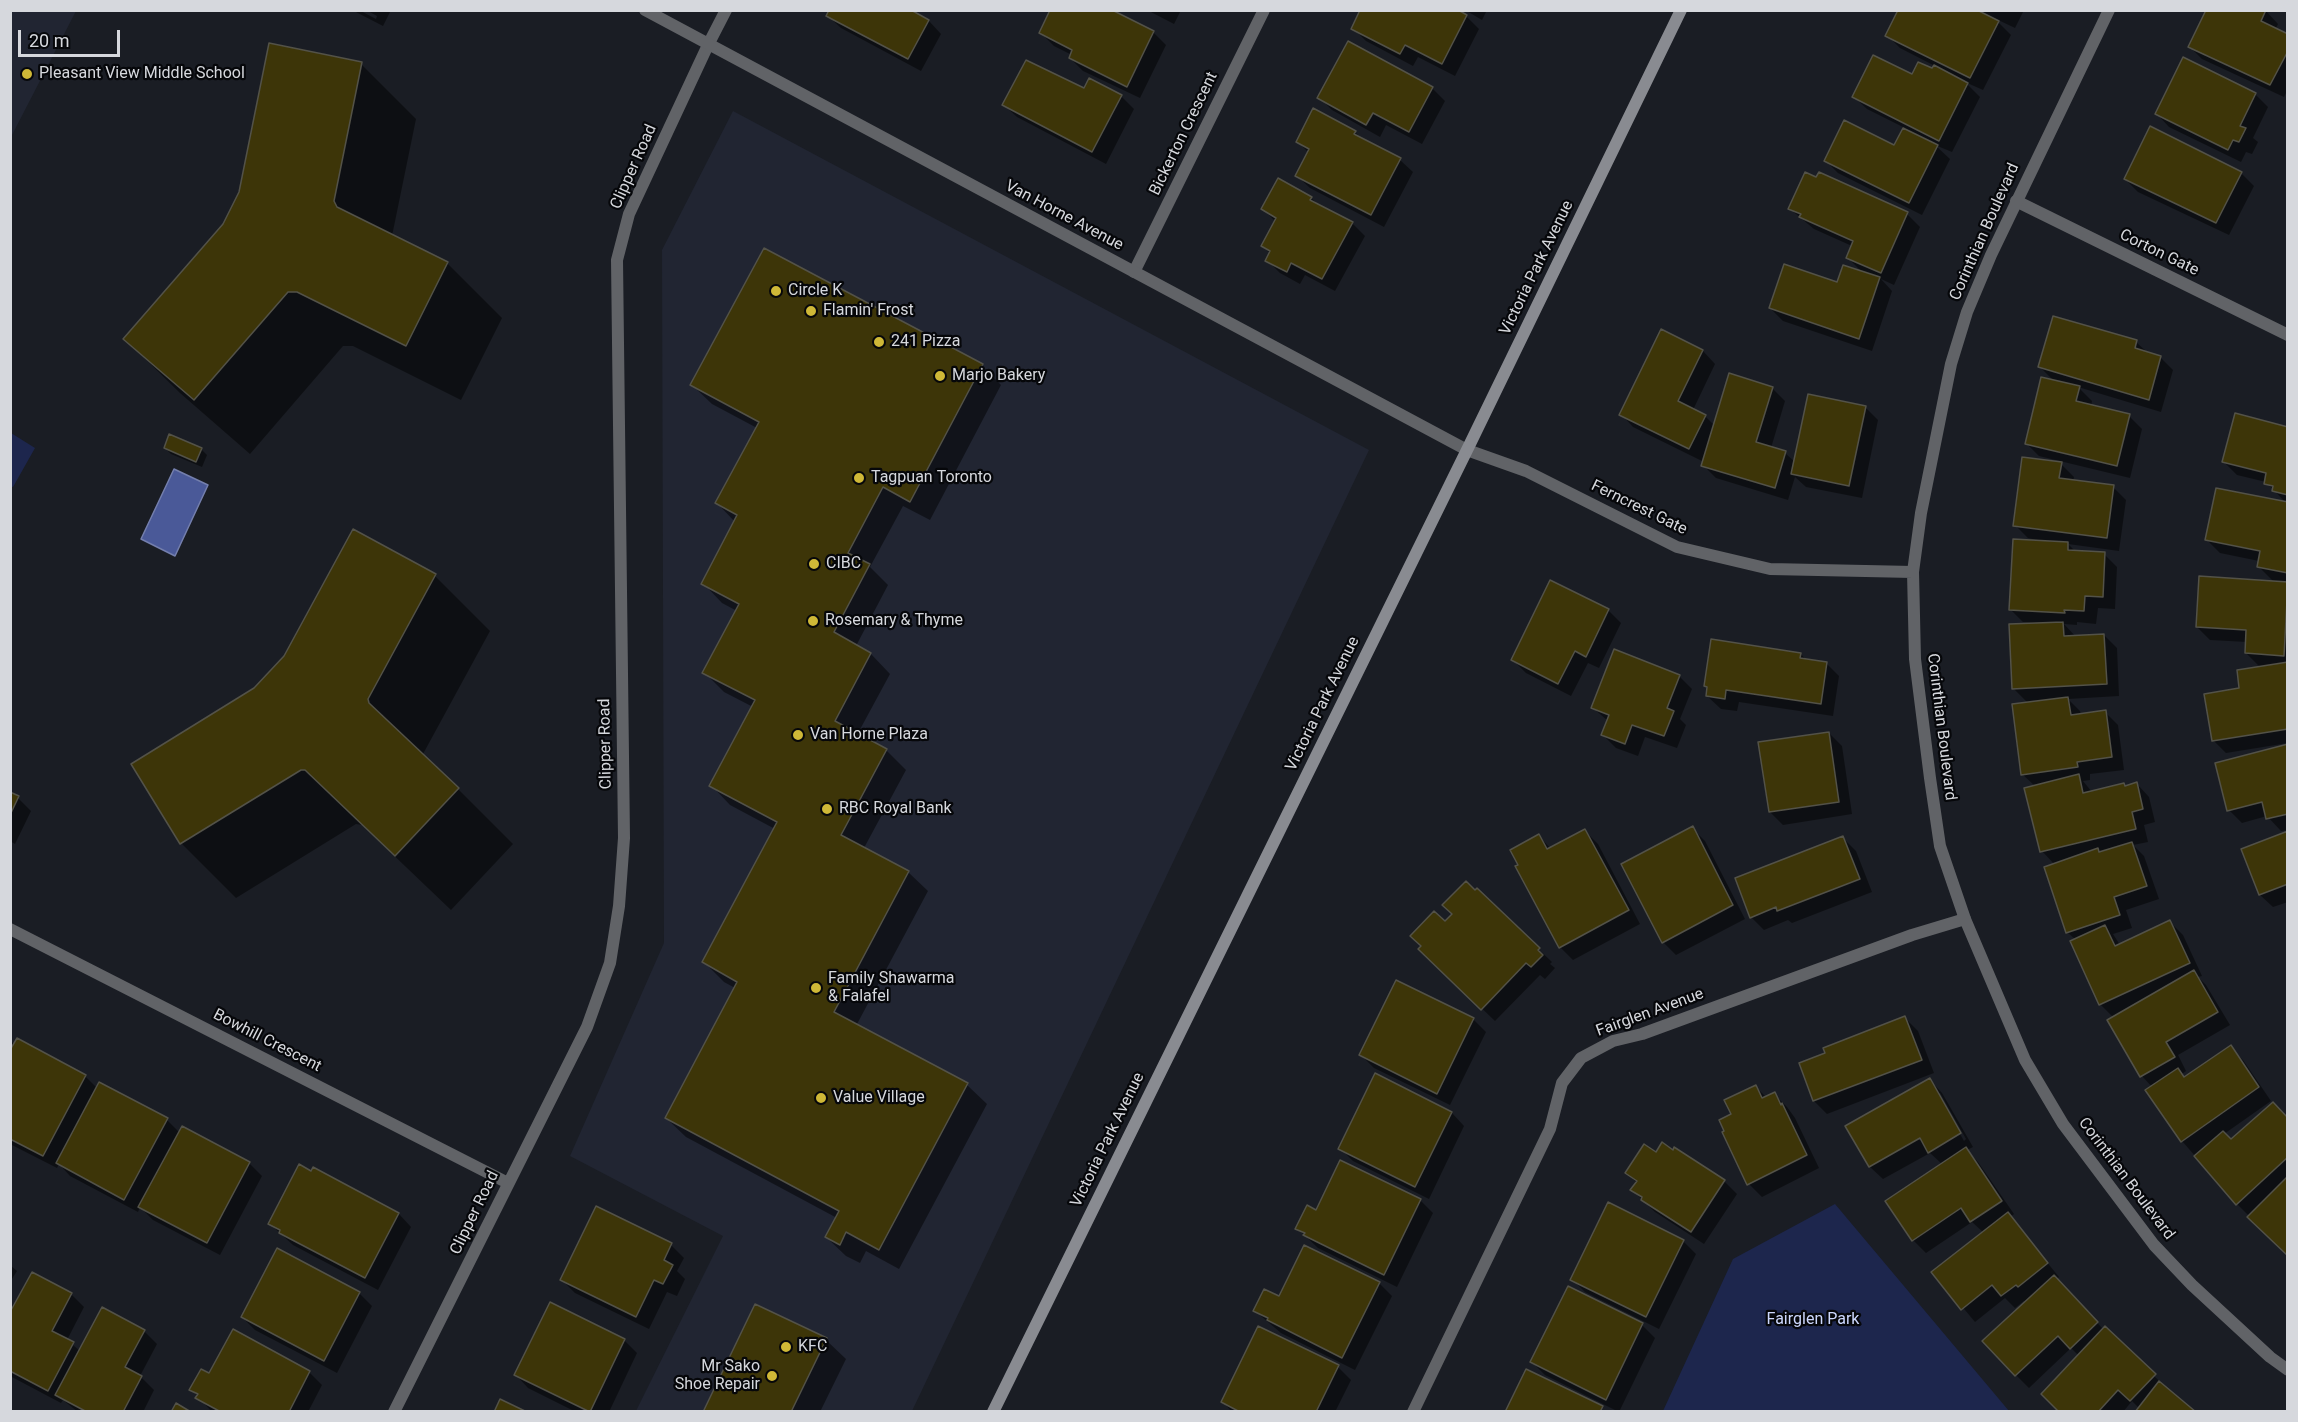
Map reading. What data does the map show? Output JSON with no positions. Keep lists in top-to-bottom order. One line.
{"streets":{"main road":["Victoria Park Avenue"],"street":["Bickerton Crescent","Clipper Road","Van Horne Avenue","Corinthian Boulevard","Corton Gate","Ferncrest Gate","Fairglen Avenue","Bowhill Crescent"]},"crossings":[["Bickerton Crescent","Van Horne Avenue"],["Clipper Road","Van Horne Avenue"],["Clipper Road","Bowhill Crescent"],["Van Horne Avenue","Victoria Park Avenue"],["Van Horne Avenue","Ferncrest Gate"],["Corinthian Boulevard","Corton Gate"],["Corinthian Boulevard","Ferncrest Gate"],["Corinthian Boulevard","Fairglen Avenue"],["Victoria Park Avenue","Ferncrest Gate"]],"parks":["Fairglen Park"],"places":["Pleasant View Middle School","Circle K","Flamin' Frost","241 Pizza","Marjo Bakery","Tagpuan Toronto","CIBC","Rosemary & Thyme","Van Horne Plaza","RBC Royal Bank","Family Shawarma & Falafel","Value Village","KFC","Mr Sako Shoe Repair"],"scale_bar":"20 m"}
